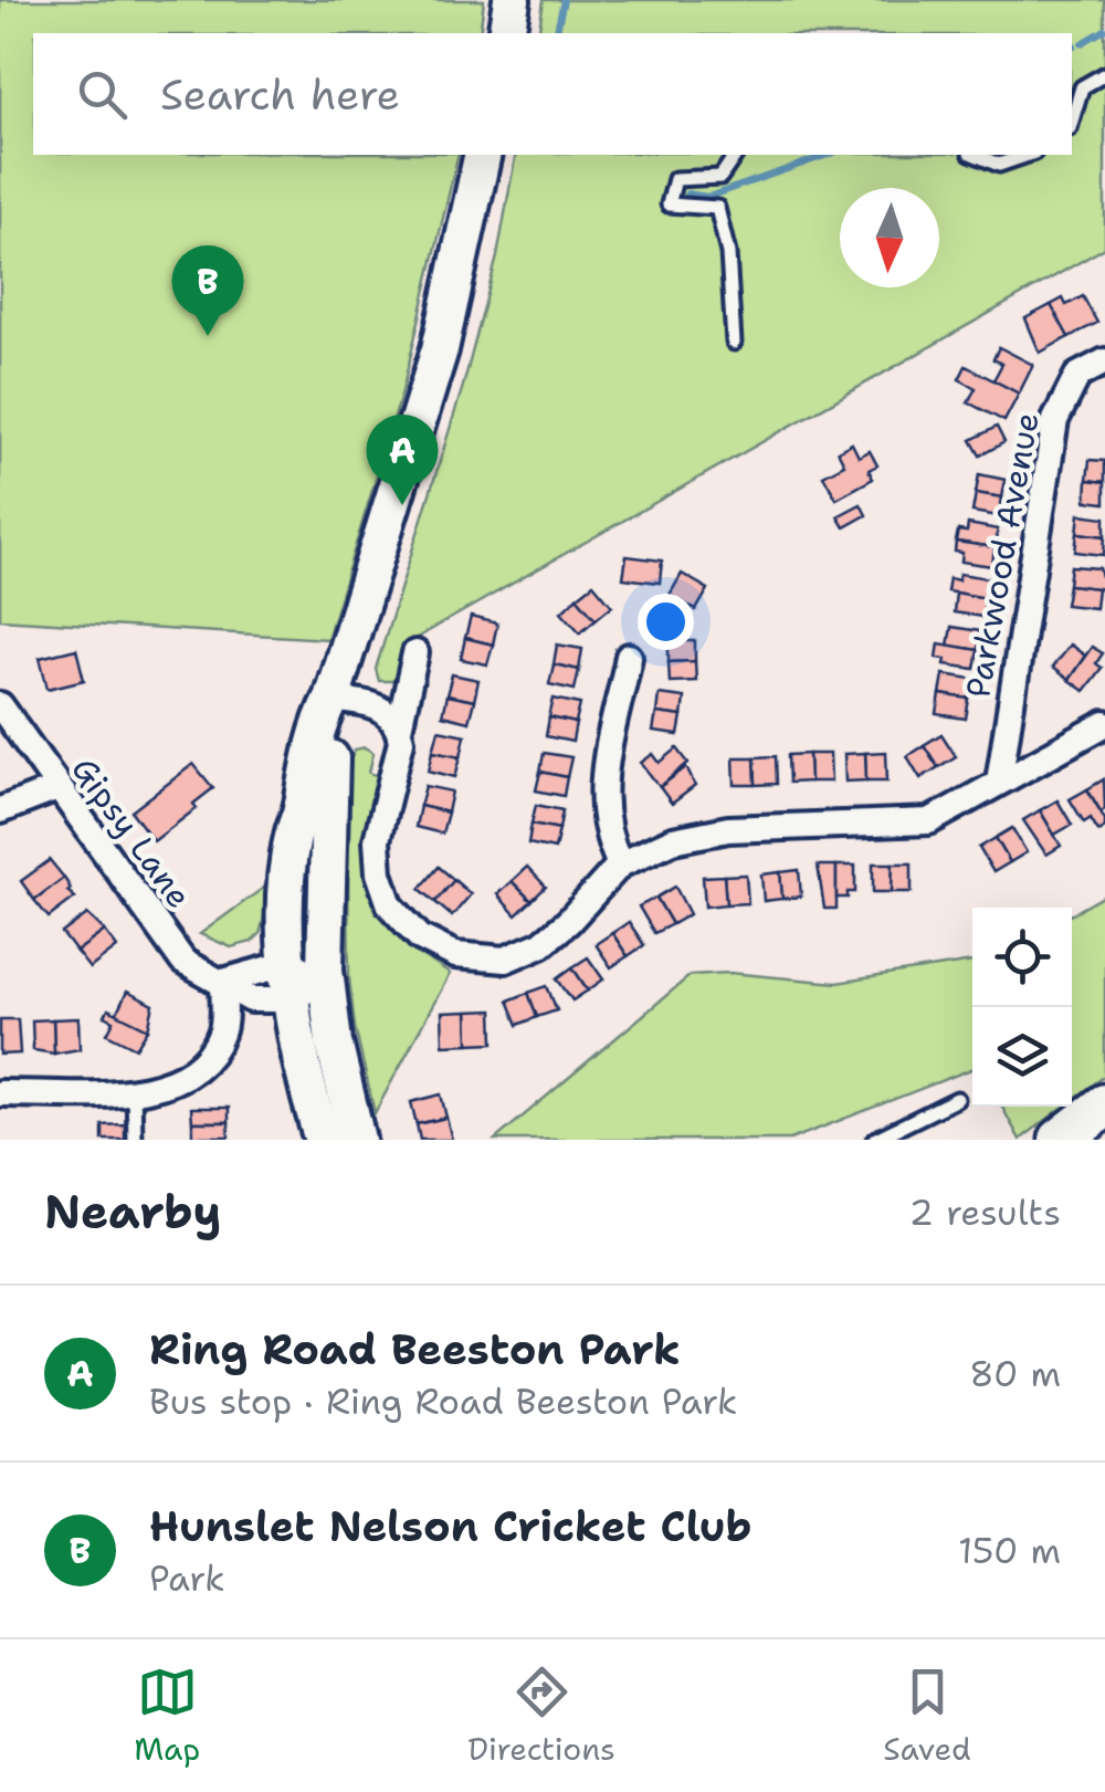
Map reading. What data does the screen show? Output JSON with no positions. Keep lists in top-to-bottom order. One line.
{"streets":{"street":["Parkwood Avenue","Gipsy Lane"]},"north":"bottom","page":{"search":"Search here","pins":["B","A"],"heading":["Nearby","2 results"],"list":[{"mark":"A","name":"Ring Road Beeston Park","note":"Bus stop · Ring Road Beeston Park","value":"80 m"},{"mark":"B","name":"Hunslet Nelson Cricket Club","note":"Park","value":"150 m"}],"nav":["Map","Directions","Saved"]}}
